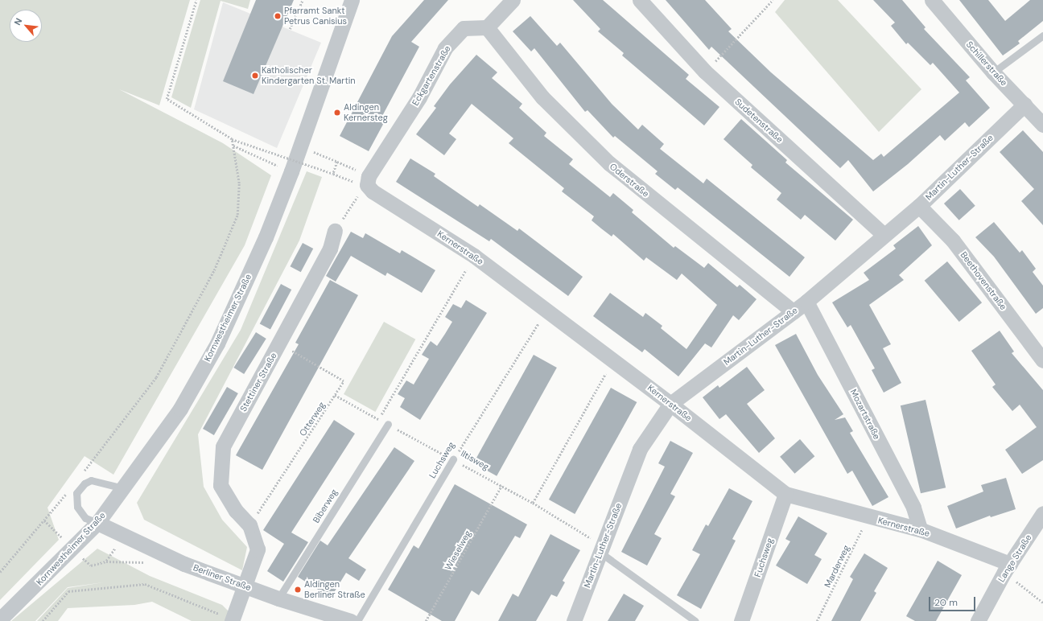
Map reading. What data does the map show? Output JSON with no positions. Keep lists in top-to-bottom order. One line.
{"streets":{"street":["Schillerstraße","Eckgartenstraße","Sudetenstraße","Martin-Luther-Straße","Oderstraße","Kernerstraße","Beethovenstraße","Kornwestheimer Straße","Stettiner Straße","Mozartstraße","Fuchsweg","Lange Straße","Berliner Straße"],"lane":["Luchsweg","Biberweg"],"path":["Otterweg","Iltisweg","Wieselweg","Marderweg"]},"crossings":[["Schillerstraße","Martin-Luther-Straße"],["Eckgartenstraße","Oderstraße"],["Eckgartenstraße","Kernerstraße"],["Sudetenstraße","Martin-Luther-Straße"],["Martin-Luther-Straße","Oderstraße"],["Martin-Luther-Straße","Kernerstraße"],["Martin-Luther-Straße","Beethovenstraße"],["Martin-Luther-Straße","Mozartstraße"],["Martin-Luther-Straße","Iltisweg"],["Kernerstraße","Mozartstraße"],["Kernerstraße","Luchsweg"],["Kernerstraße","Fuchsweg"],["Kernerstraße","Lange Straße"],["Kernerstraße","Marderweg"],["Kornwestheimer Straße","Berliner Straße"],["Stettiner Straße","Otterweg"],["Stettiner Straße","Berliner Straße"],["Otterweg","Iltisweg"],["Luchsweg","Iltisweg"],["Iltisweg","Biberweg"],["Iltisweg","Wieselweg"],["Biberweg","Berliner Straße"]],"places":["Pfarramt Sankt Petrus Canisius","Katholischer Kindergarten St. Martin","Aldingen Kernersteg","Aldingen Berliner Straße"],"scale_bar":"20 m","north":"top left"}
